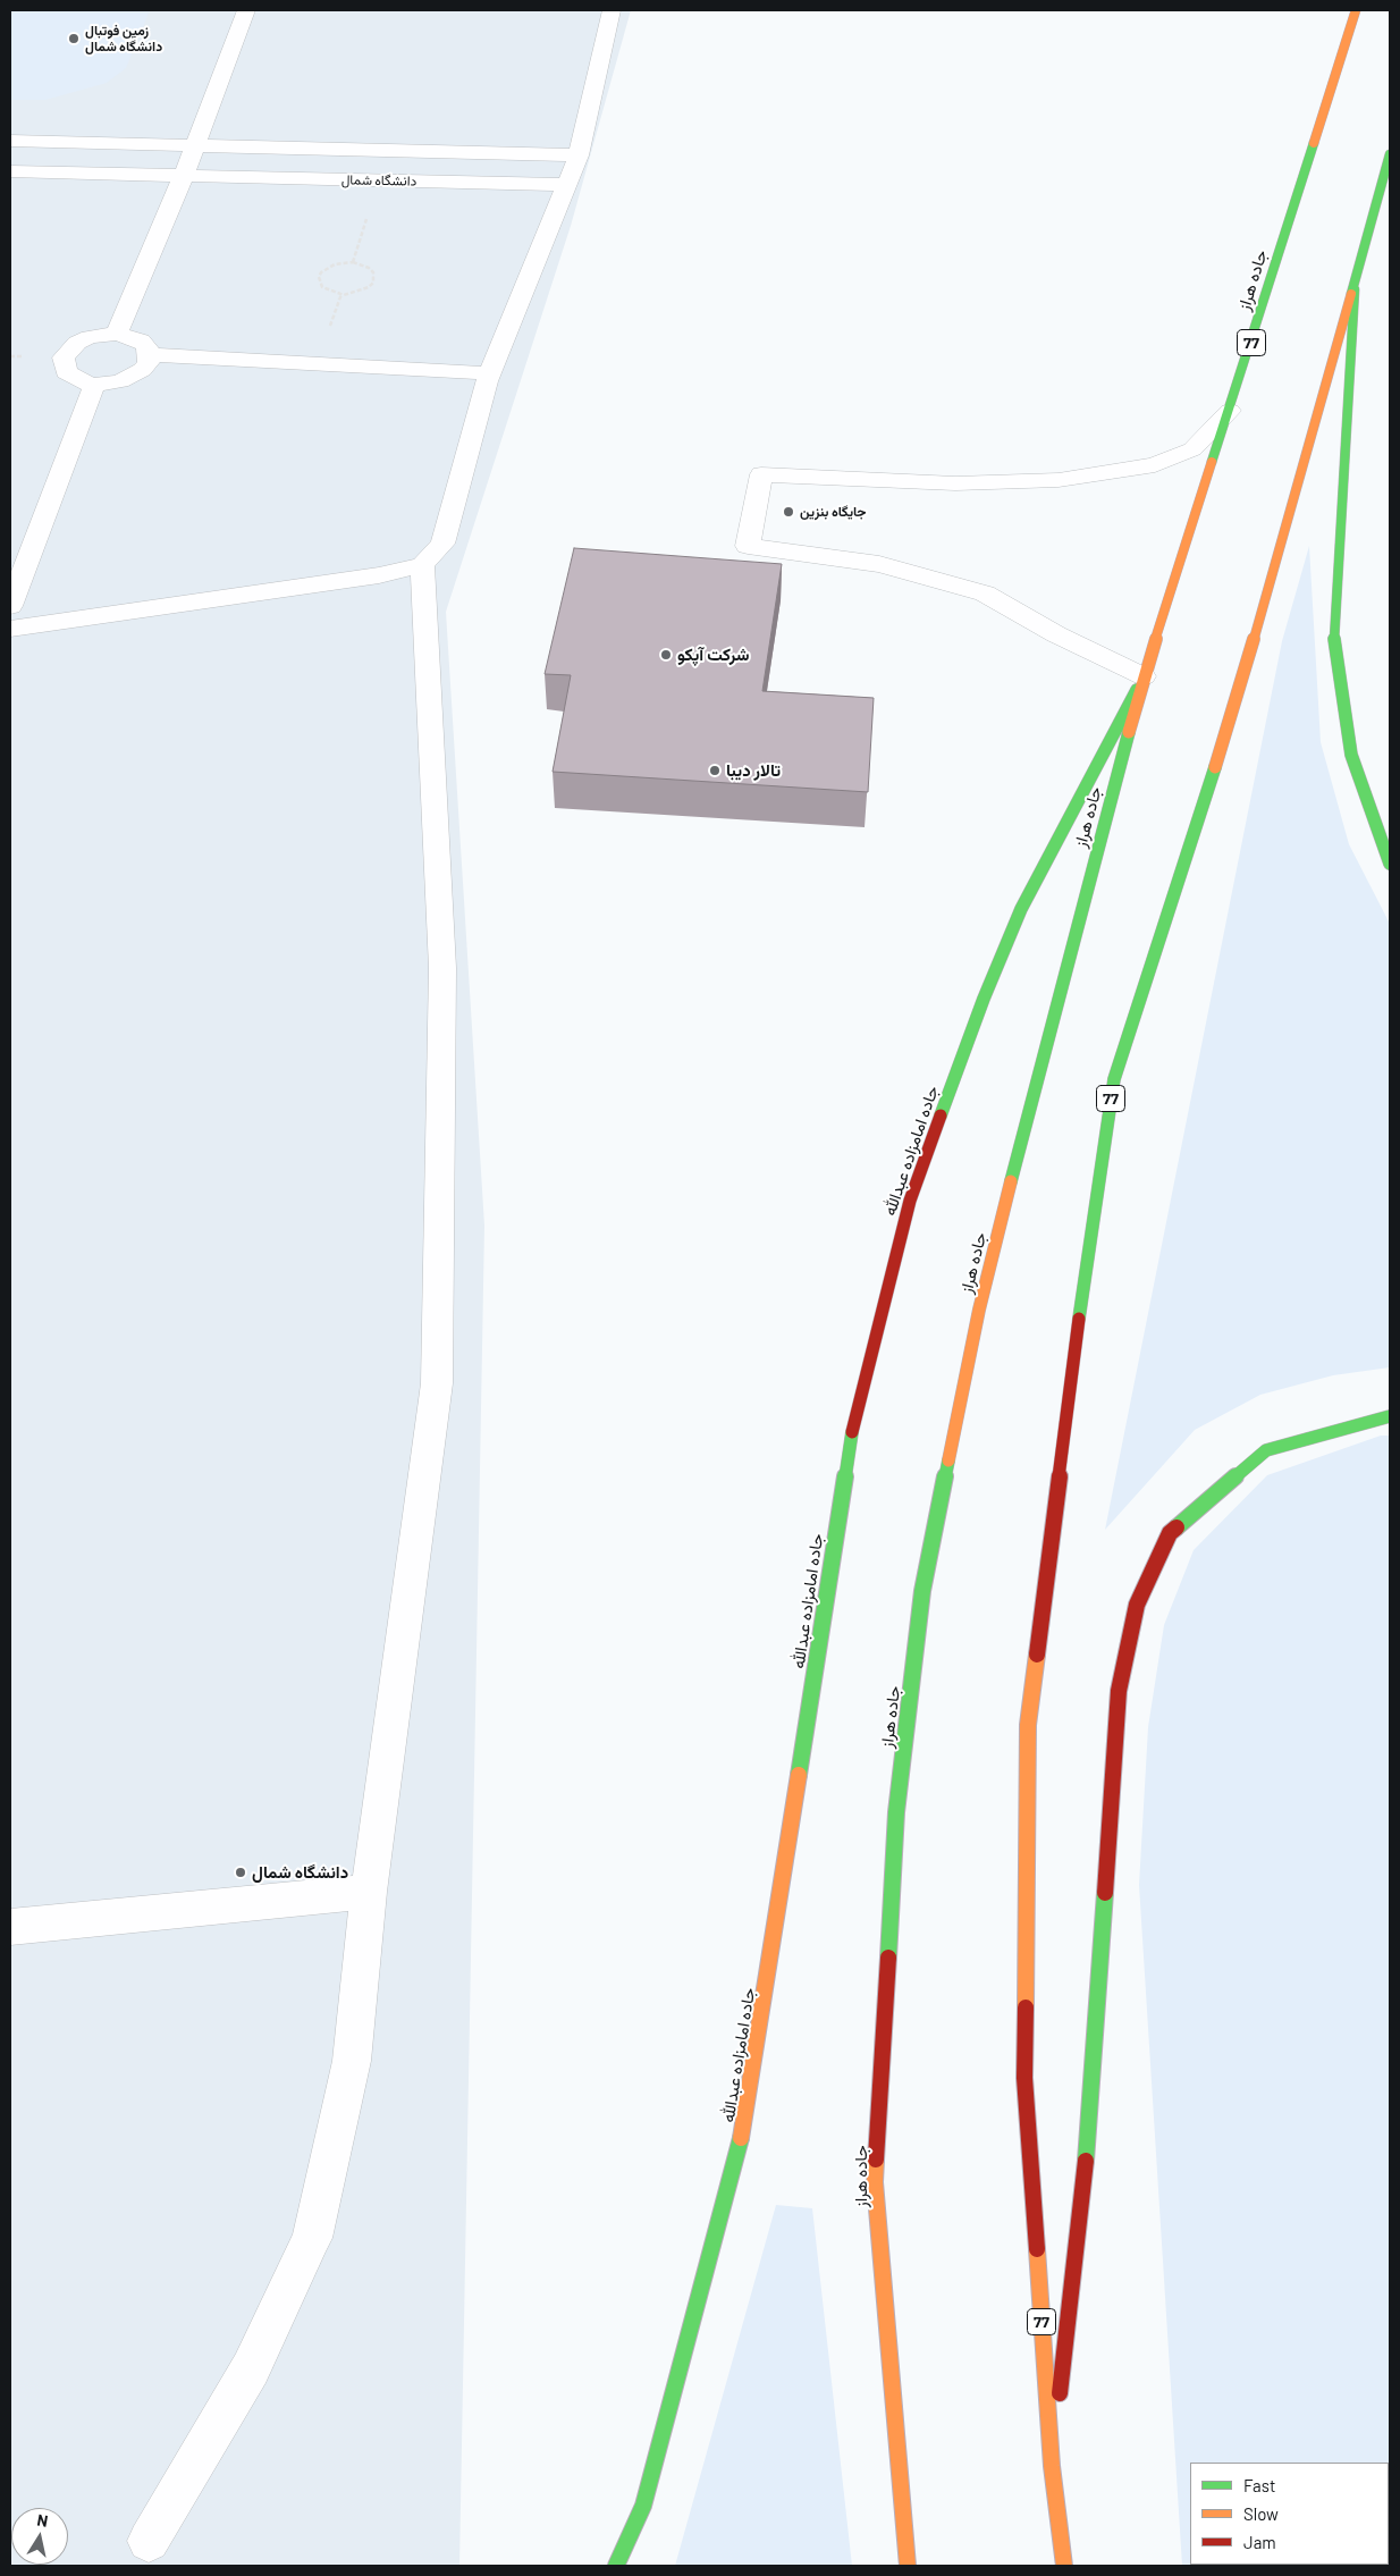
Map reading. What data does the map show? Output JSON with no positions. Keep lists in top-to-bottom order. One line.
{"streets":{"main road":["جاده هراز","77","جاده امامزاده عبدالله"],"street":["دانشگاه شمال"]},"crossings":[["جاده هراز","جاده امامزاده عبدالله"]],"places":["زمین فوتبال دانشگاه شمال","جایگاه بنزین","شرکت آپکو","تالار دیبا","دانشگاه شمال"],"legend":["Fast","Slow","Jam"],"north":"top"}
